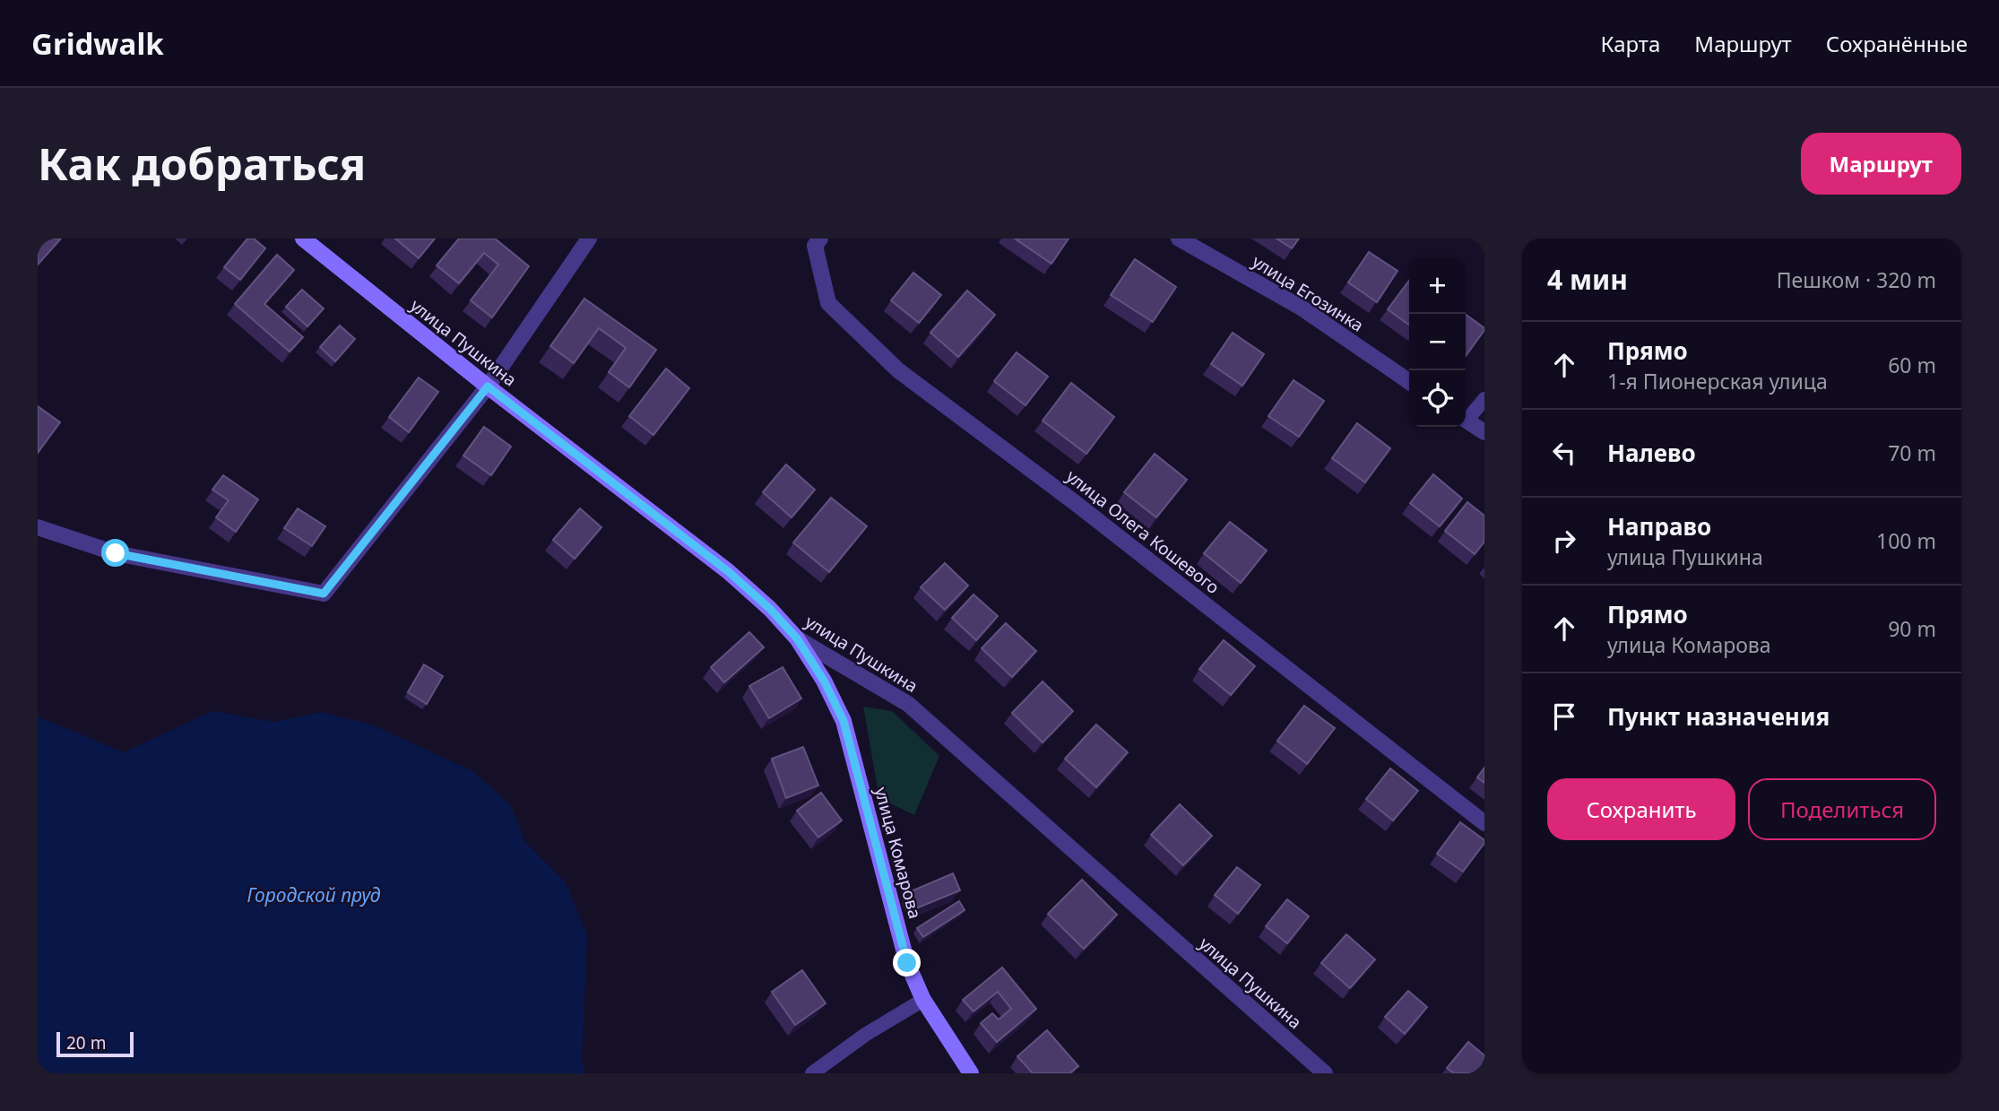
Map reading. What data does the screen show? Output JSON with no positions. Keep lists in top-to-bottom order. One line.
{"streets":{"street":["улица Егозинка","улица Пушкина","улица Олега Кошевого","улица Комарова"]},"crossings":[["улица Пушкина","улица Комарова"]],"water":["Городской пруд"],"scale_bar":"20 m","page":{"header":"Gridwalk","nav":["Карта","Маршрут","Сохранённые"],"buttons":["Маршрут",["Сохранить","Поделиться"]],"title":"Как добраться","heading":["4 мин","Пешком · 320 m"],"map_buttons":["+","−"],"list":[["Прямо","1-я Пионерская улица","60 m"],["Налево","70 m"],["Направо","улица Пушкина","100 m"],["Прямо","улица Комарова","90 m"],"Пункт назначения"],"scale":"20 m"}}
